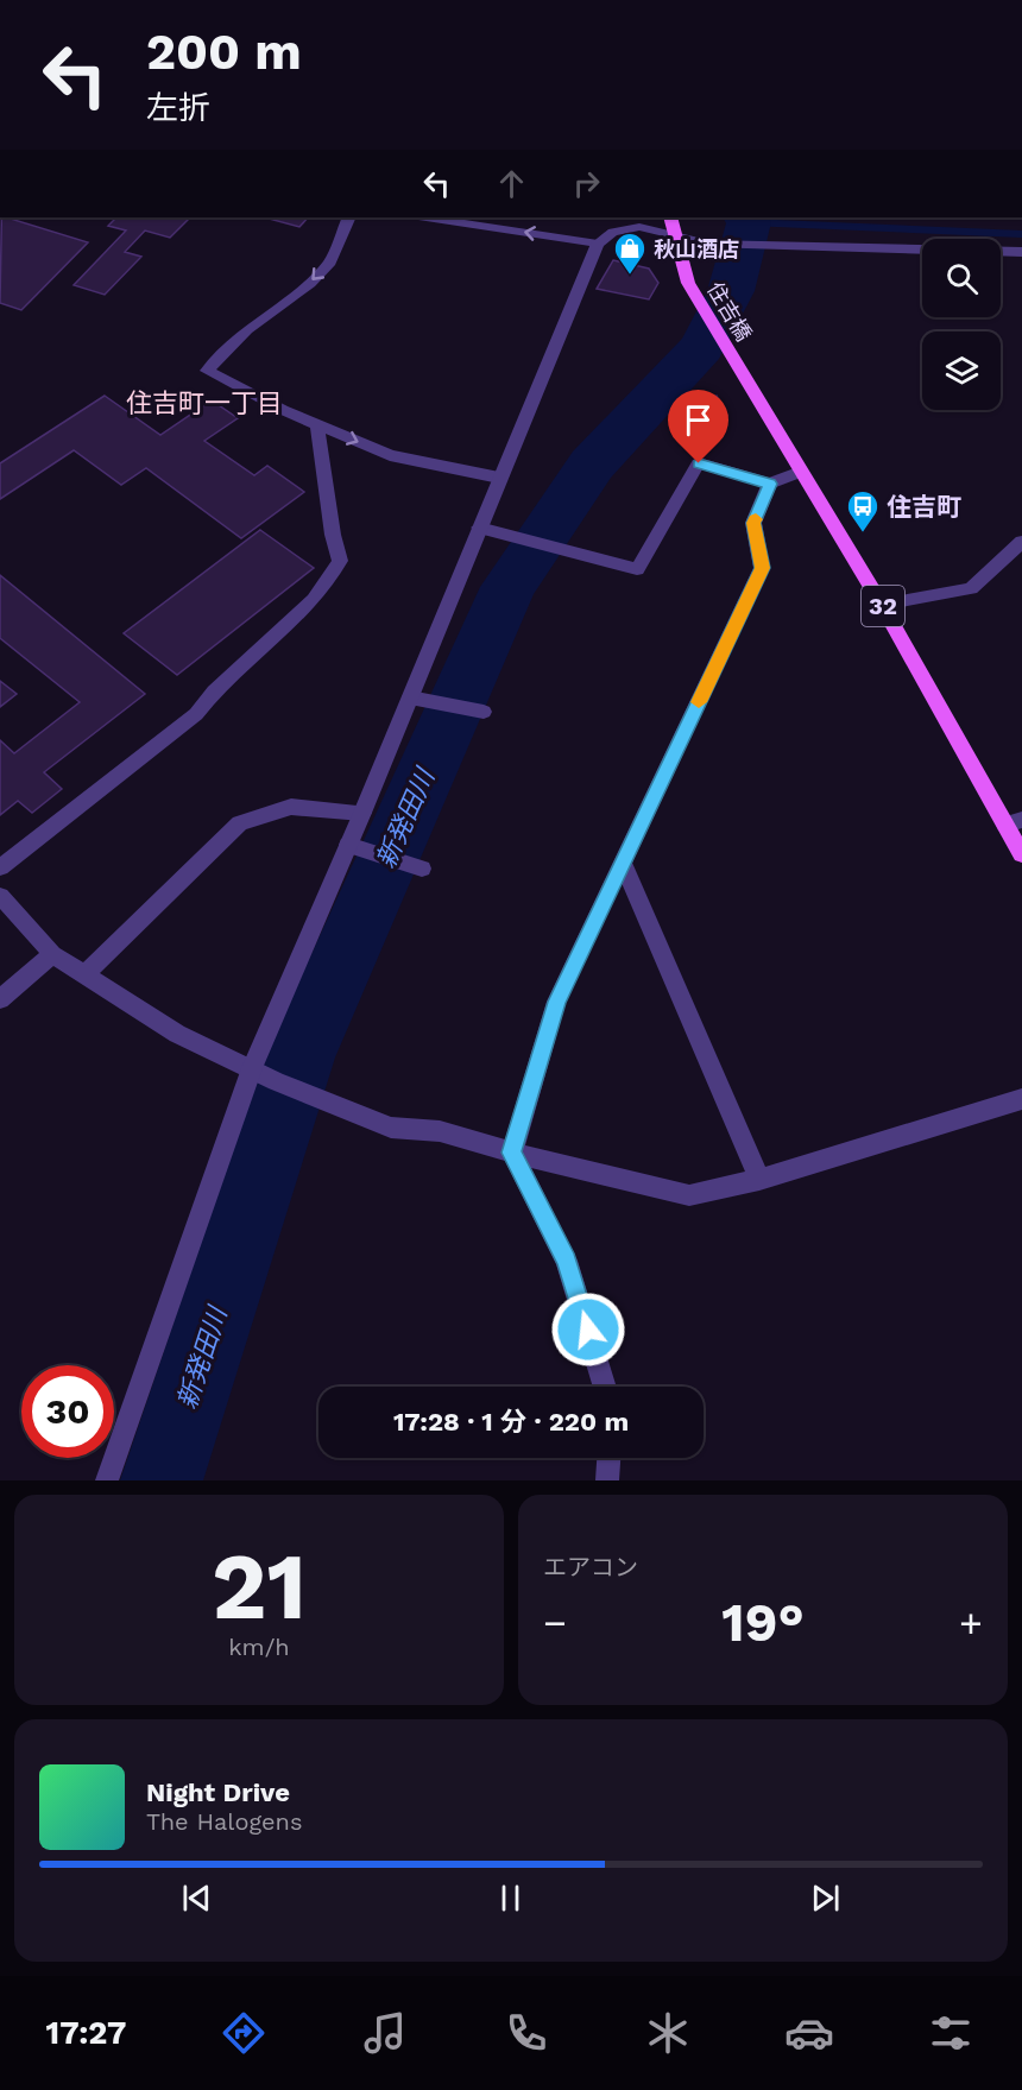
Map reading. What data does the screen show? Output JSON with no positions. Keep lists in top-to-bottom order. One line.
{"streets":{"main road":["住吉橋","32"]},"crossings":[["住吉橋","32"]],"districts":["住吉町一丁目"],"water":["新発田川"],"places":{"shop":["秋山酒店"],"bus stop":["住吉町"]},"page":{"turn":["200 m","左折"],"limit":"30","trip":"17:28 · 1 分 · 220 m","tile":[["21","km/h"],"エアコン"],"heat":["−","19°","+"],"song":["Night Drive","The Halogens"],"tabs":"17:27"}}
